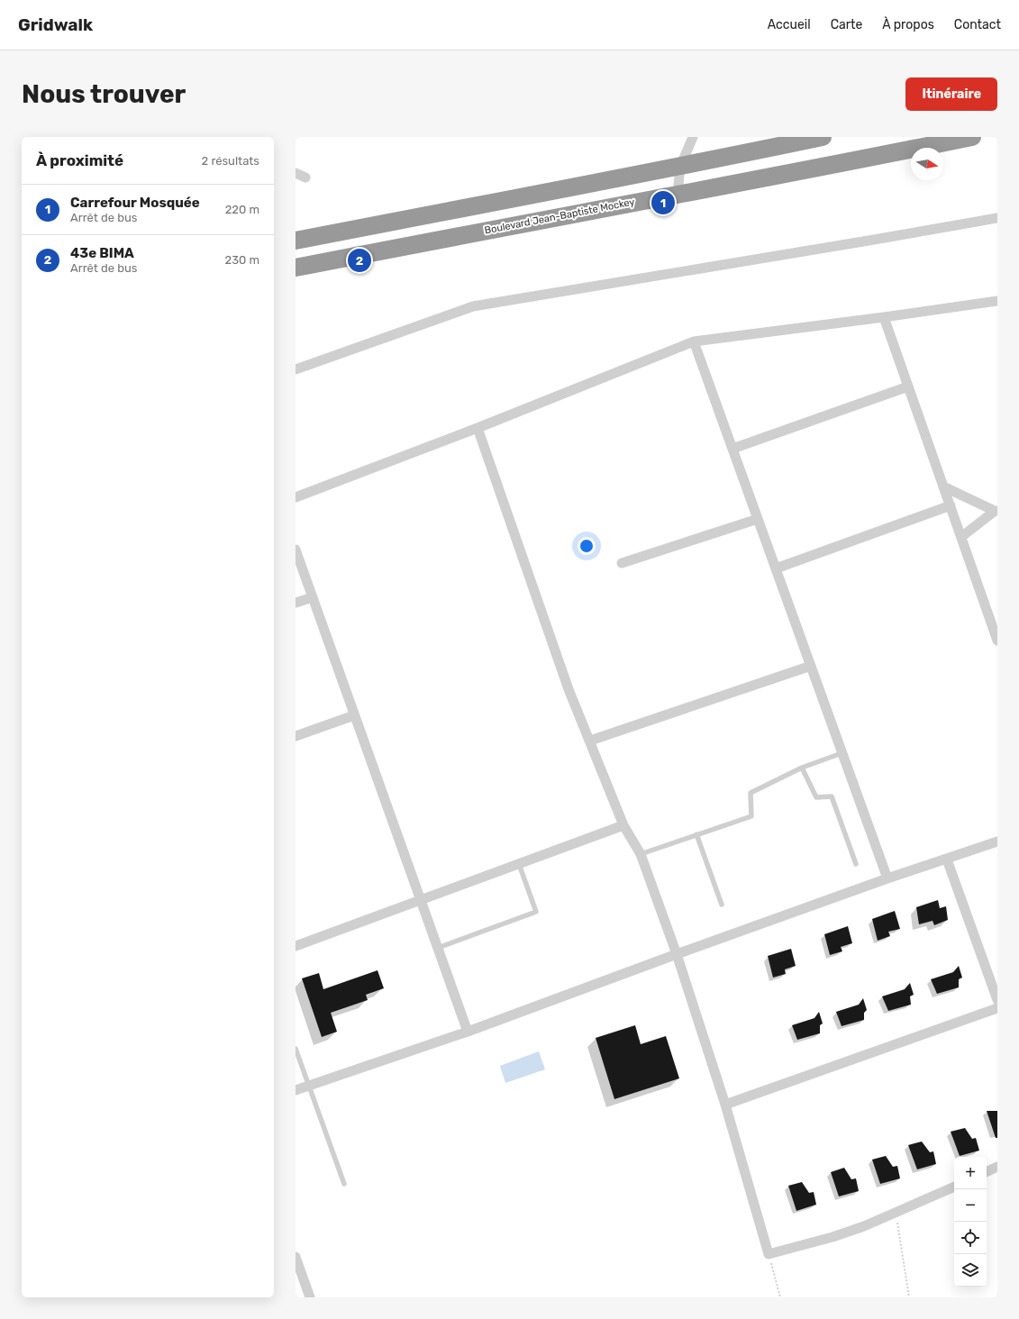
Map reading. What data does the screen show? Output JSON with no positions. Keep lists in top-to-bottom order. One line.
{"streets":{"highway":["Boulevard Jean-Baptiste Mockey"]},"north":"right","page":{"header":"Gridwalk","nav":["Accueil","Carte","À propos","Contact"],"buttons":"Itinéraire","title":"Nous trouver","heading":["À proximité","2 résultats"],"list":[{"mark":"1","name":"Carrefour Mosquée","note":"Arrêt de bus","value":"220 m"},{"mark":"2","name":"43e BIMA","note":"Arrêt de bus","value":"230 m"}],"pins":["1","2"],"map_buttons":["+","−"]}}
